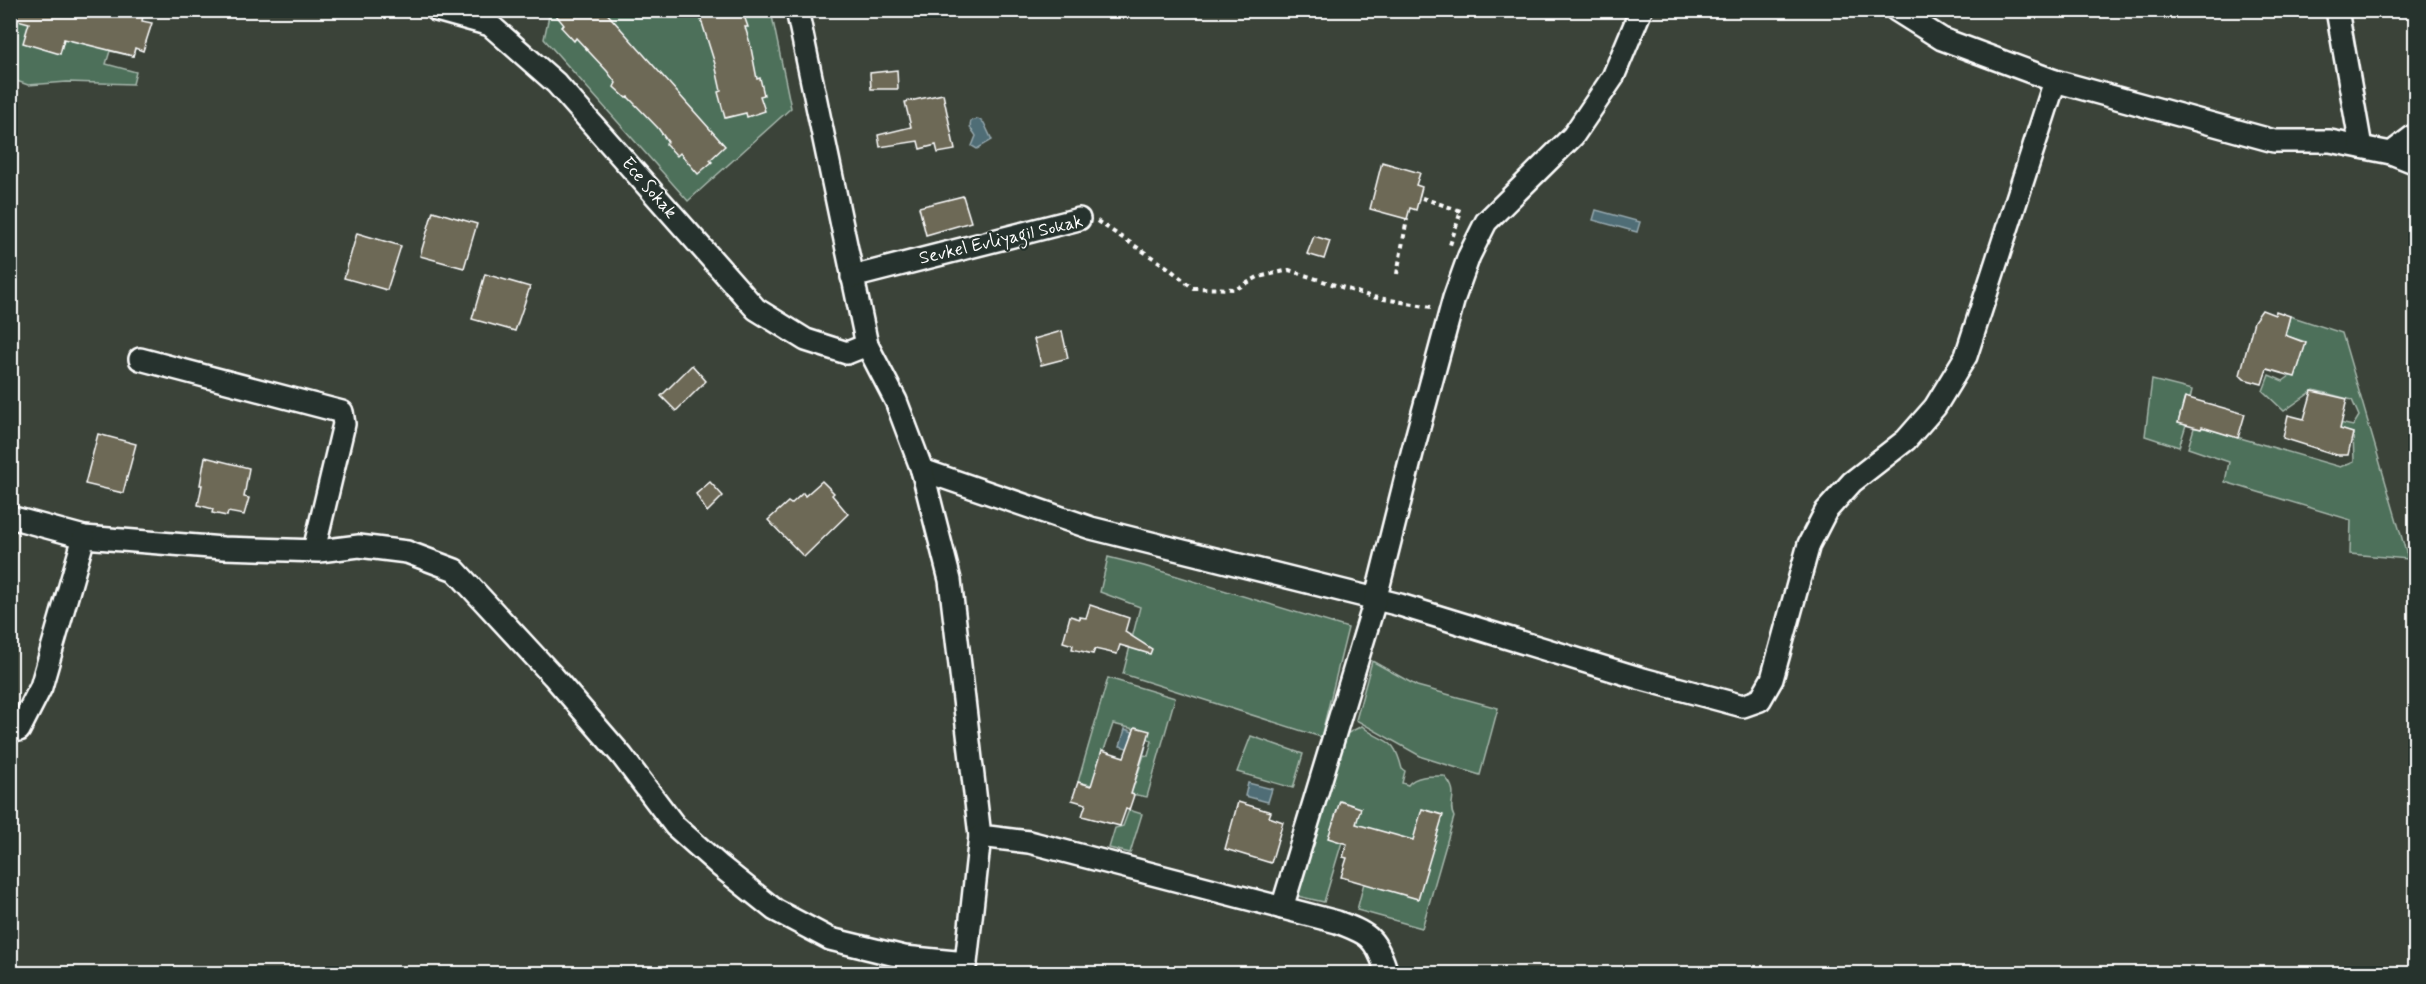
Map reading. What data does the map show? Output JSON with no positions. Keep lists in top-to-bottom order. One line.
{"streets":{"street":["Ece Sokak","Sevkel Evliyagil Sokak"]}}
